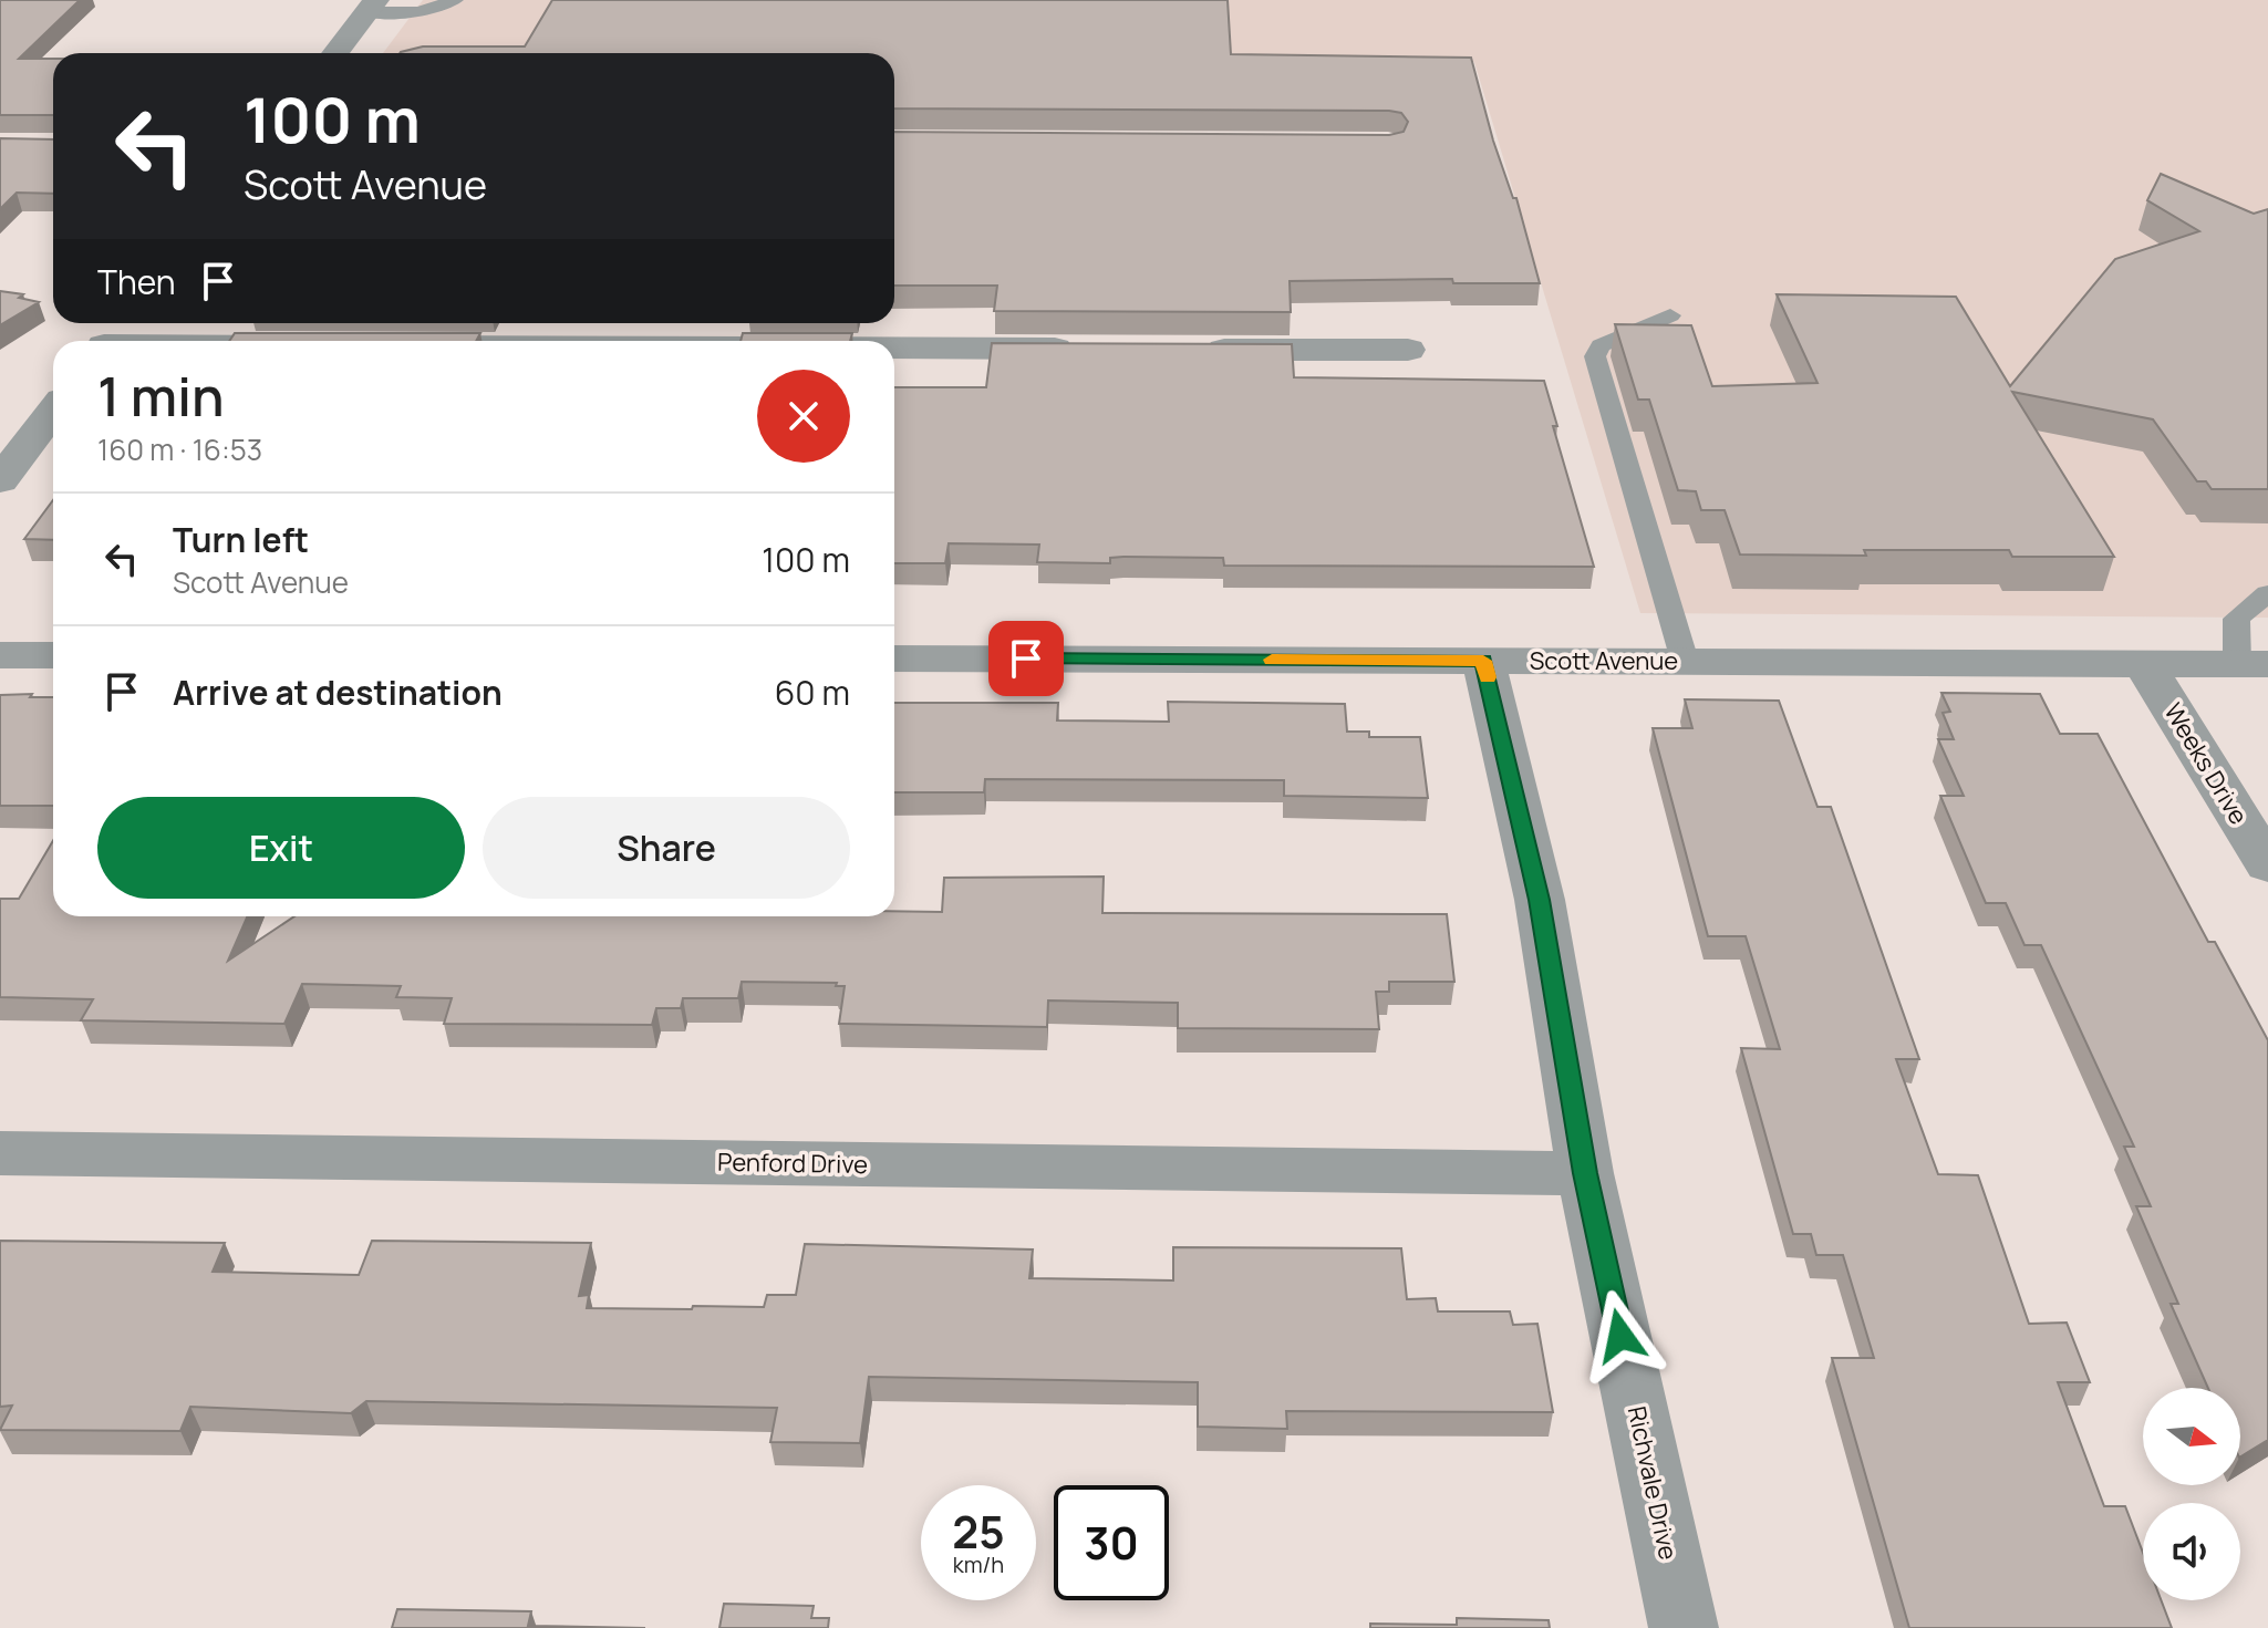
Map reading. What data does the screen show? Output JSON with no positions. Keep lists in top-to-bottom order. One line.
{"streets":{"street":["Scott Avenue","Weeks Drive","Penford Drive","Richvale Drive"]},"crossings":[["Scott Avenue","Weeks Drive"],["Scott Avenue","Richvale Drive"],["Penford Drive","Richvale Drive"]],"north":"right","page":{"turn":["100 m","Scott Avenue"],"then":"Then","heading":["1 min","160 m · 16:53"],"list":[{"name":"Turn left","note":"Scott Avenue","value":"100 m"},{"name":"Arrive at destination","value":"60 m"}],"buttons":["Exit","Share"],"speed":"25 km/h","limit":"30"}}
